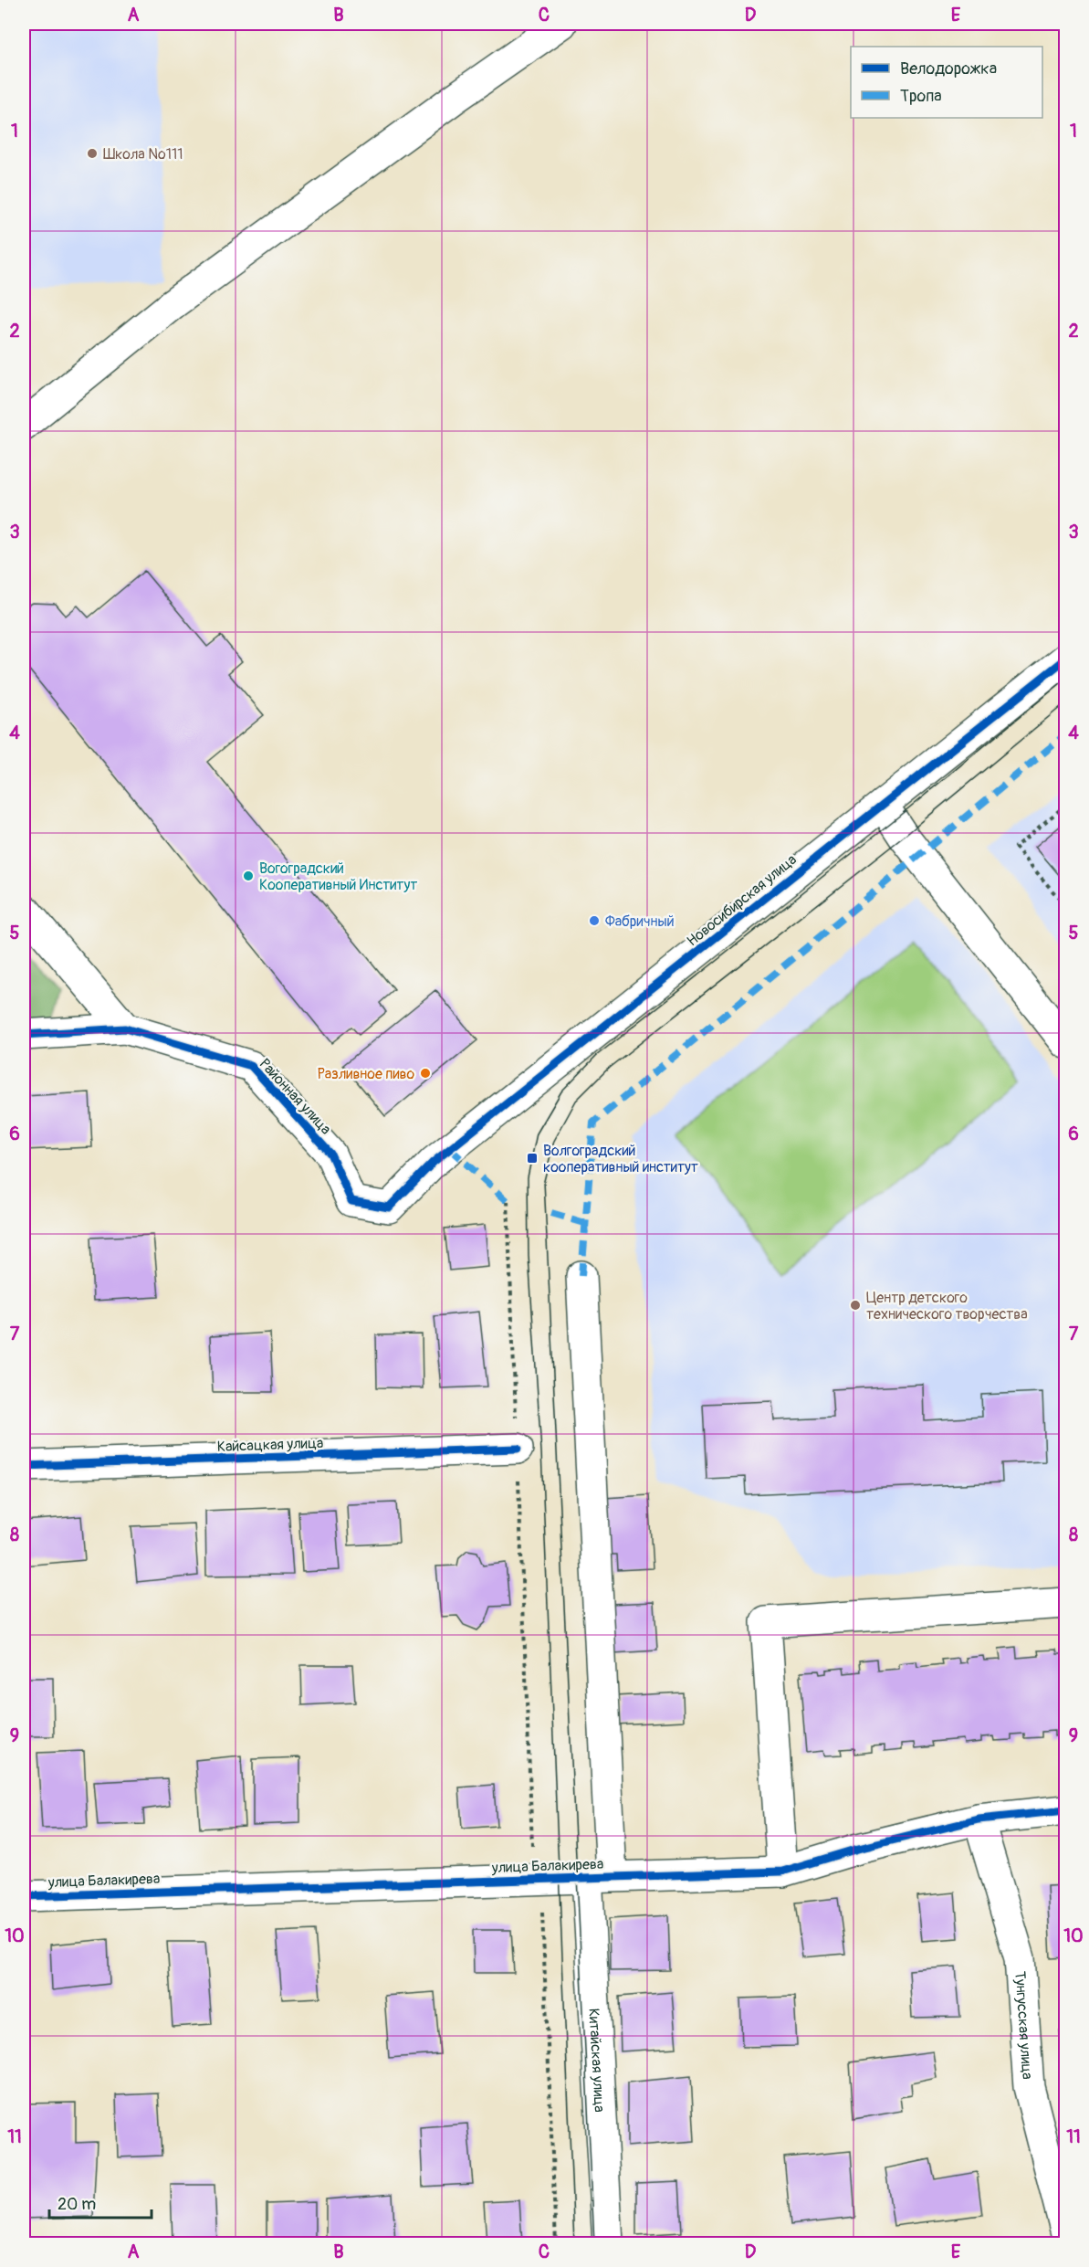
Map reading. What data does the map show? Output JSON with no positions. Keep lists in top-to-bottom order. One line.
{"streets":{"street":["Новосибирская улица","Районная улица","Кайсацкая улица","улица Балакирева","Тунгусская улица","Китайская улица"]},"crossings":[["Новосибирская улица","Районная улица"],["улица Балакирева","Тунгусская улица"],["улица Балакирева","Китайская улица"]],"places":{"other":["Школа №111","Вогоградский Кооперативный Институт","Фабричный","Разливное пиво","Центр детского технического творчества"],"transit":["Волгоградский кооперативный институт"]},"legend":["Велодорожка","Тропа"],"scale_bar":"20 m","grid":{"columns":["A","B","C","D","E"],"rows":["1","2","3","4","5","6","7","8","9","10","11"]}}
